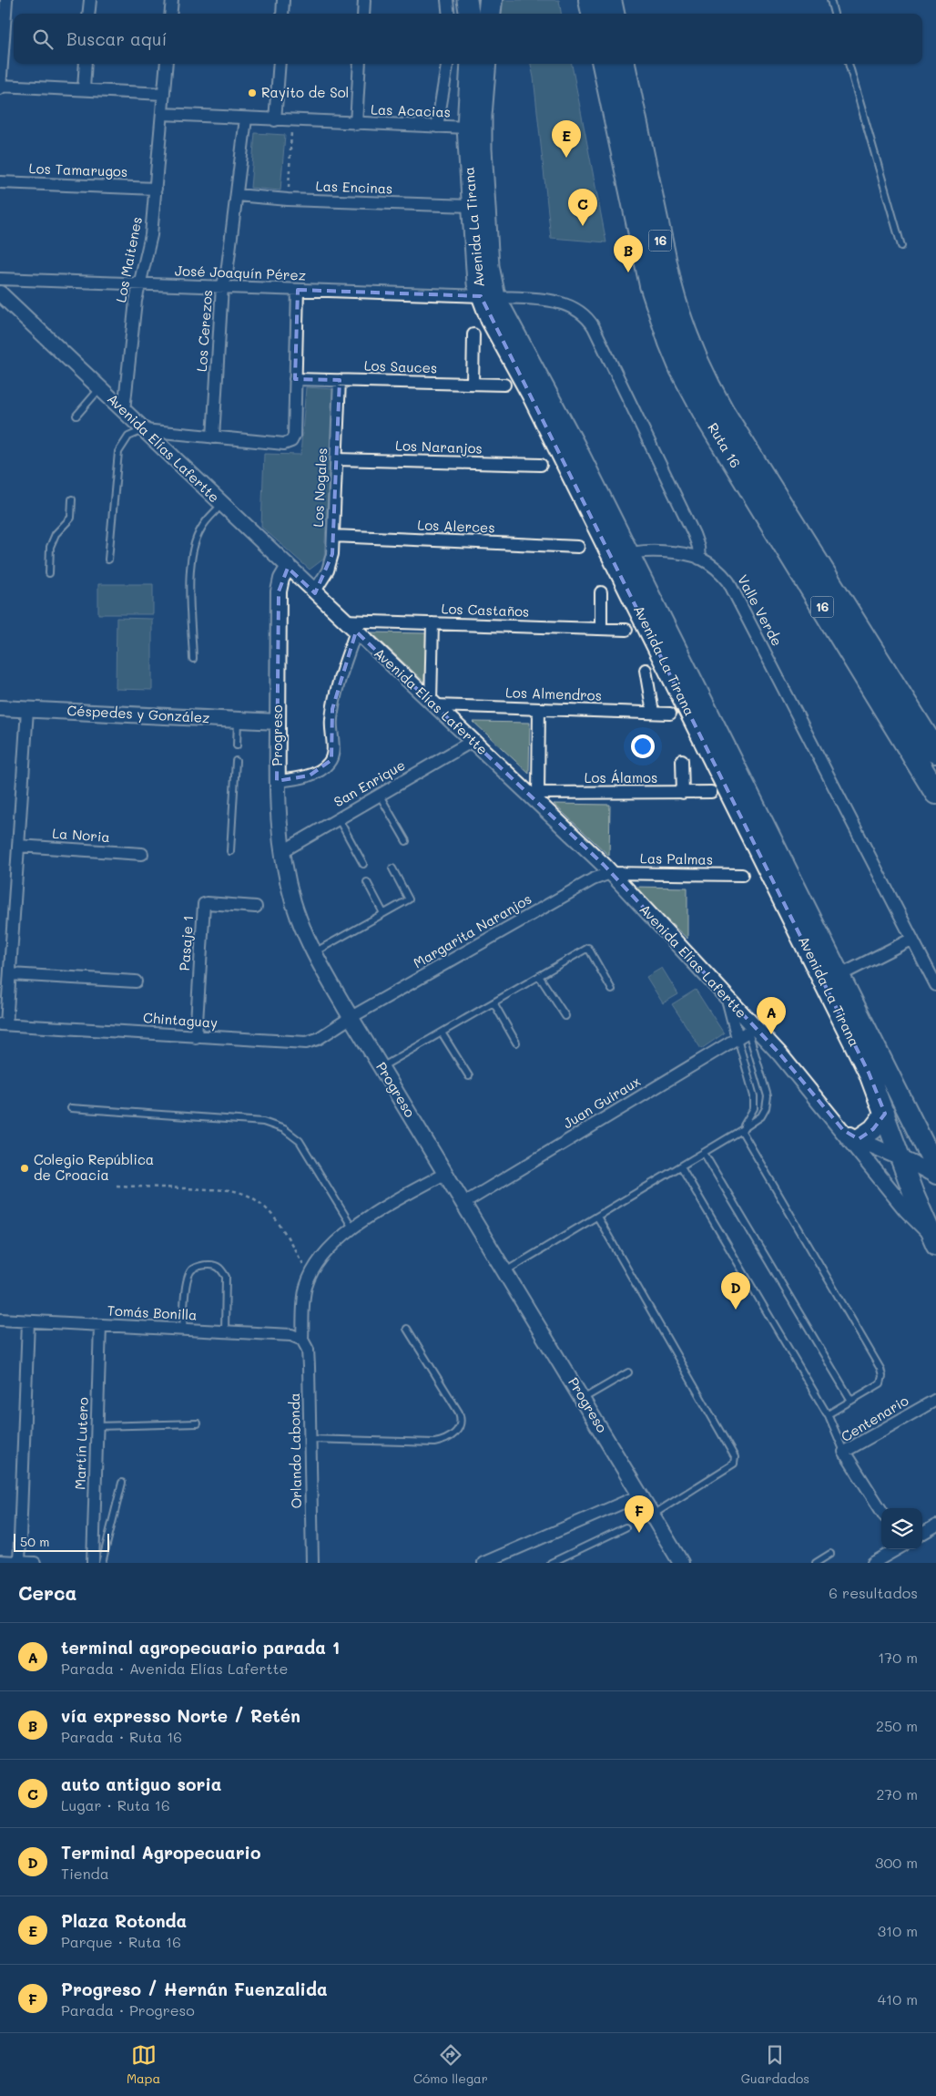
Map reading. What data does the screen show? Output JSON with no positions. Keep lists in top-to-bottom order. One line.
{"streets":{"highway":["Avenida La Tirana","16","Ruta 16"],"street":["Las Acacias","Los Tamarugos","Las Encinas","Los Maitenes","José Joaquín Pérez","Los Cerezos","Los Sauces","Los Naranjos","Avenida Elías Lafertte","Los Nogales","Los Alerces","Los Castaños","Valle Verde","Los Almendros","Céspedes y González","Progreso","Los Álamos","San Enrique","La Noria","Las Palmas","Margarita Naranjos","Pasaje 1","Chintaguay","Juan Guiraux","Tomás Bonilla","Centenario","Martín Lutero","Orlando Labonda"]},"crossings":[["Las Acacias","Avenida La Tirana"],["Las Acacias","Los Maitenes"],["Las Acacias","Los Cerezos"],["Los Tamarugos","Los Maitenes"],["Las Encinas","Avenida La Tirana"],["Las Encinas","Los Cerezos"],["Avenida La Tirana","José Joaquín Pérez"],["Avenida La Tirana","Avenida Elías Lafertte"],["Los Maitenes","José Joaquín Pérez"],["Los Maitenes","Avenida Elías Lafertte"],["José Joaquín Pérez","Los Cerezos"],["Los Sauces","Los Nogales"],["Los Naranjos","Los Nogales"],["Avenida Elías Lafertte","Los Nogales"],["Avenida Elías Lafertte","Los Castaños"],["Avenida Elías Lafertte","Los Almendros"],["Avenida Elías Lafertte","Progreso"],["Avenida Elías Lafertte","Los Álamos"],["Avenida Elías Lafertte","San Enrique"],["Avenida Elías Lafertte","Las Palmas"],["Avenida Elías Lafertte","Margarita Naranjos"],["Avenida Elías Lafertte","Juan Guiraux"],["Los Nogales","Los Alerces"],["Céspedes y González","Progreso"],["Progreso","San Enrique"],["Progreso","Margarita Naranjos"],["Progreso","Chintaguay"],["Progreso","Juan Guiraux"],["Progreso","Orlando Labonda"],["Las Palmas","Margarita Naranjos"],["Margarita Naranjos","Chintaguay"],["Pasaje 1","Chintaguay"],["Tomás Bonilla","Martín Lutero"],["Tomás Bonilla","Orlando Labonda"]],"places":["Rayito de Sol","Colegio República de Croacia"],"scale_bar":"50 m","page":{"search":"Buscar aquí","pins":["E","C","B","A","D","F"],"scale":"50 m","heading":["Cerca","6 resultados"],"list":[{"mark":"A","name":"terminal agropecuario parada 1","note":"Parada · Avenida Elías Lafertte","value":"170 m"},{"mark":"B","name":"vía expresso Norte / Retén","note":"Parada · Ruta 16","value":"250 m"},{"mark":"C","name":"auto antiguo soria","note":"Lugar · Ruta 16","value":"270 m"},{"mark":"D","name":"Terminal Agropecuario","note":"Tienda","value":"300 m"},{"mark":"E","name":"Plaza Rotonda","note":"Parque · Ruta 16","value":"310 m"},{"mark":"F","name":"Progreso / Hernán Fuenzalida","note":"Parada · Progreso","value":"410 m"}],"nav":["Mapa","Cómo llegar","Guardados"]}}
